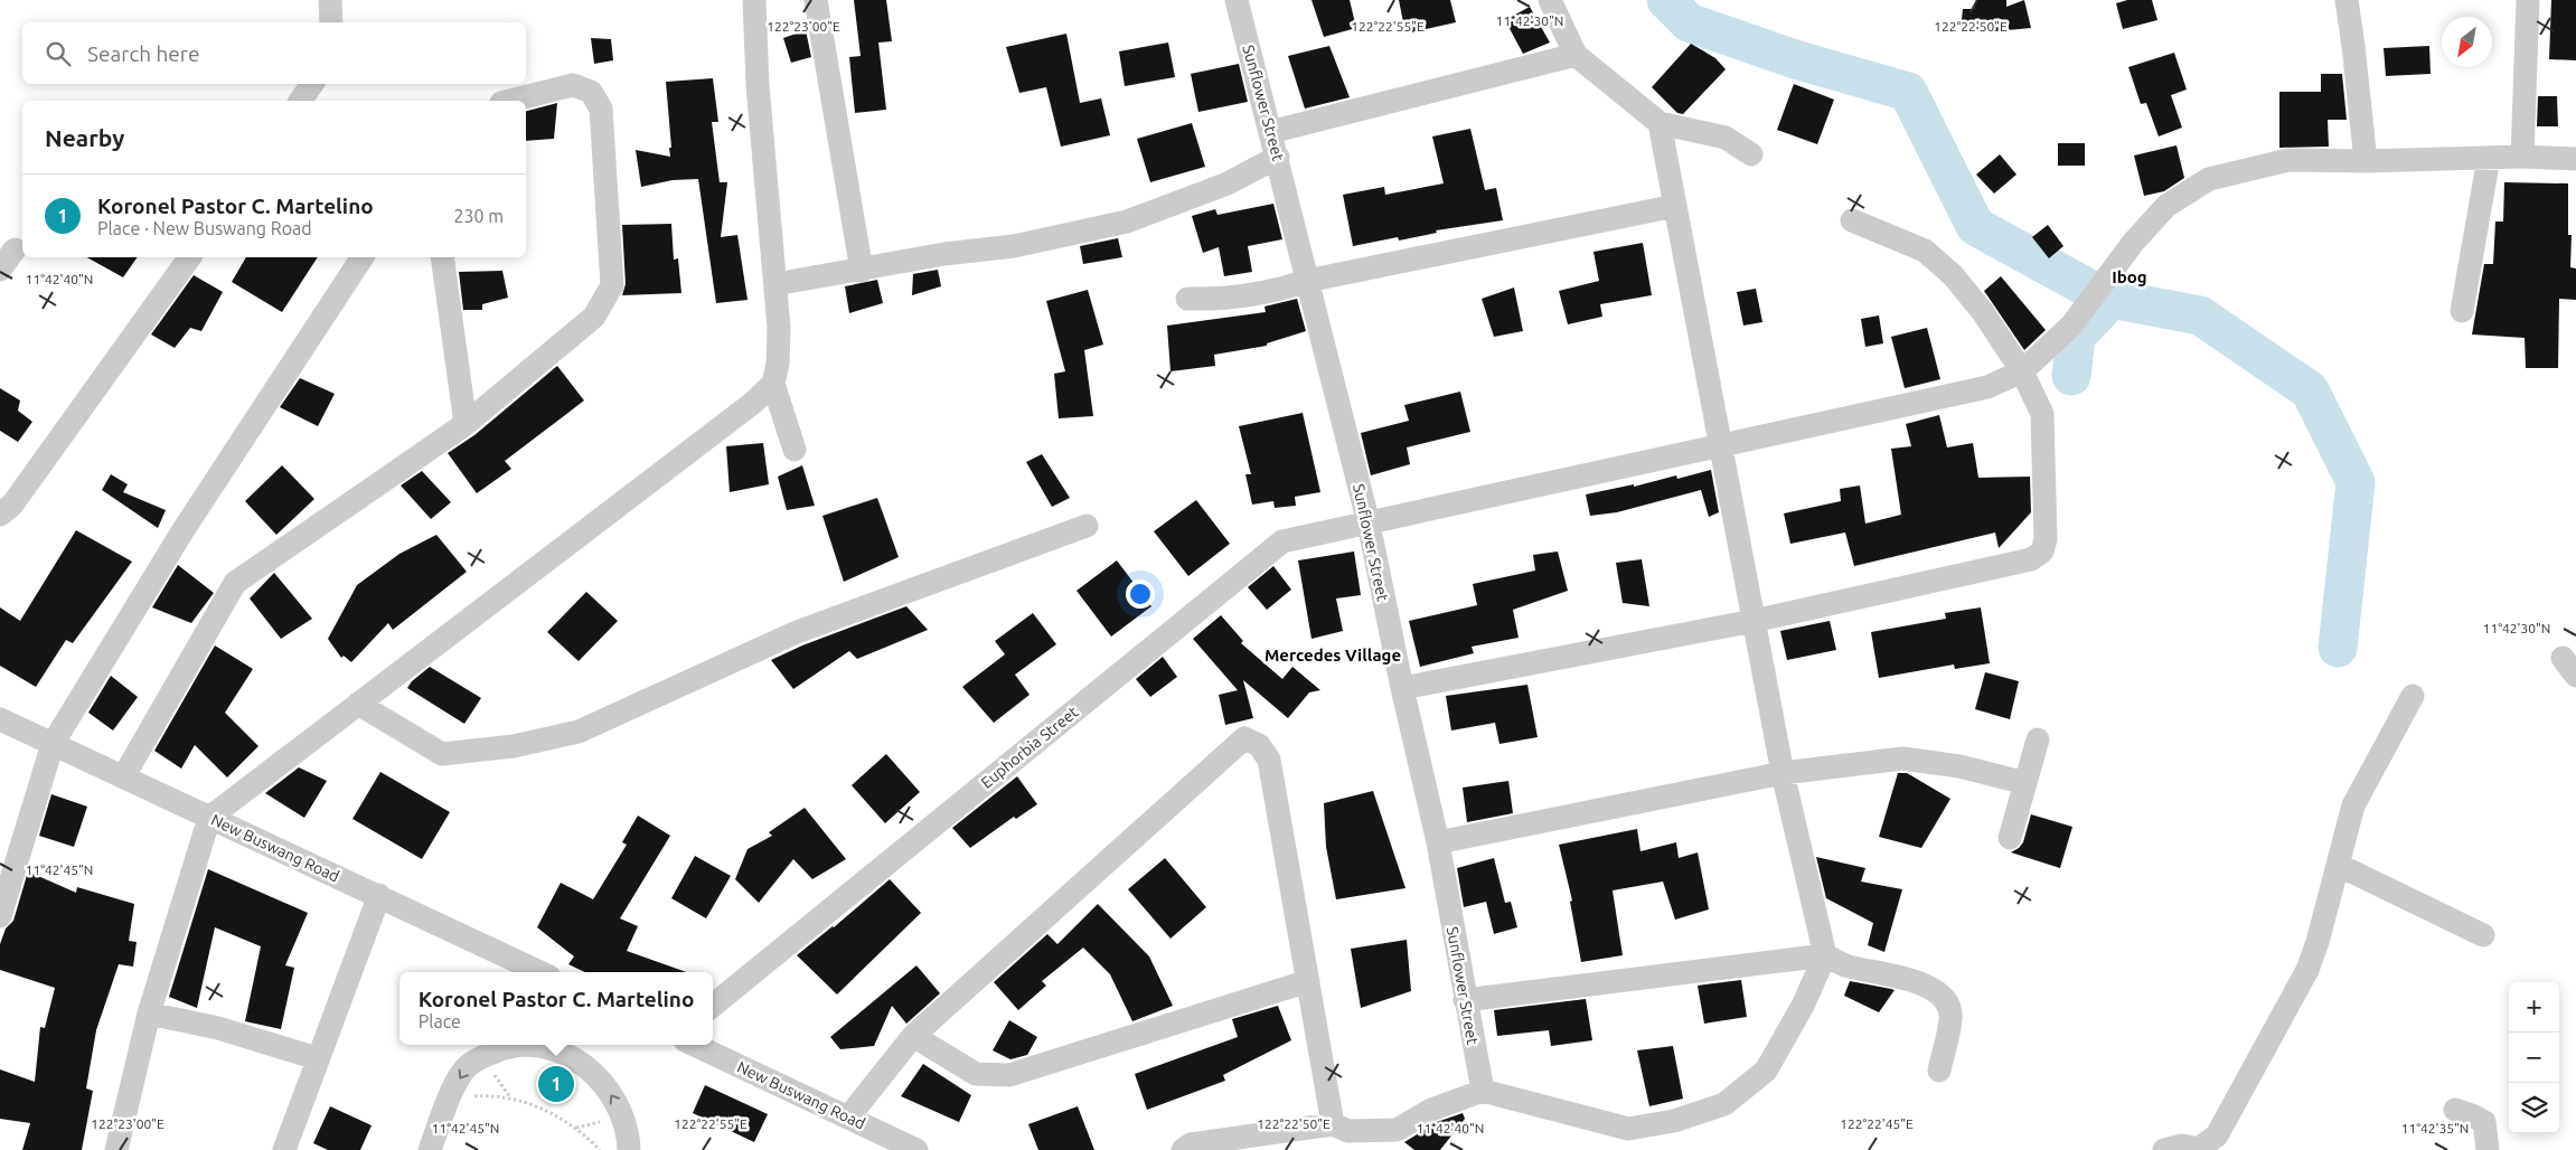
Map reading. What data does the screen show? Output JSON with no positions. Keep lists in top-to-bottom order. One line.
{"streets":{"street":["Sunflower Street","Euphorbia Street","New Buswang Road"]},"crossings":[["Sunflower Street","Euphorbia Street"]],"districts":["Ibog","Mercedes Village"],"north":"bottom left","page":{"search":"Search here","heading":"Nearby","list":[{"mark":"1","name":"Koronel Pastor C. Martelino","note":"Place · New Buswang Road","value":"230 m"}],"popup":["Koronel Pastor C. Martelino","Place"],"map_buttons":["+","−"],"pins":"1"},"coordinates":["11°42'30\"N","122°23'00\"E","122°22'55\"E","122°22'50\"E","11°42'40\"N","11°42'45\"N","122°22'45\"E","11°42'35\"N"]}
